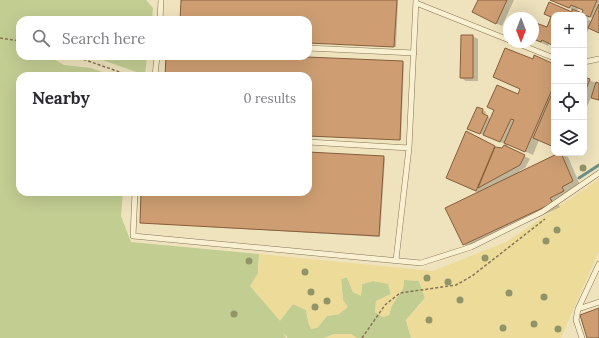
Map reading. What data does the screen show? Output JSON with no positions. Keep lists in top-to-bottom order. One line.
{"north":"bottom","page":{"map_buttons":["+","−"],"search":"Search here","heading":["Nearby","0 results"]}}
